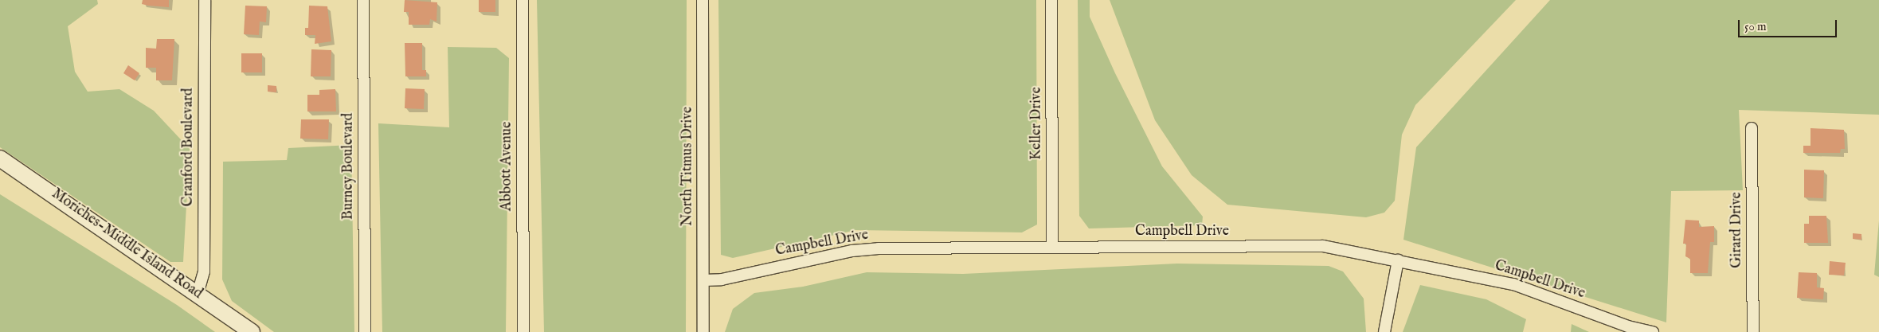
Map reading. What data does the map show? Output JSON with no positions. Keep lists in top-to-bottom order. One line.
{"streets":{"main road":["Moriches-Middle Island Road"],"street":["Keller Drive","Cranford Boulevard","Burney Boulevard","Abbott Avenue","North Titmus Drive","Girard Drive","Campbell Drive"]},"crossings":[["Keller Drive","Campbell Drive"],["Cranford Boulevard","Moriches-Middle Island Road"],["North Titmus Drive","Campbell Drive"]],"scale_bar":"50 m"}
